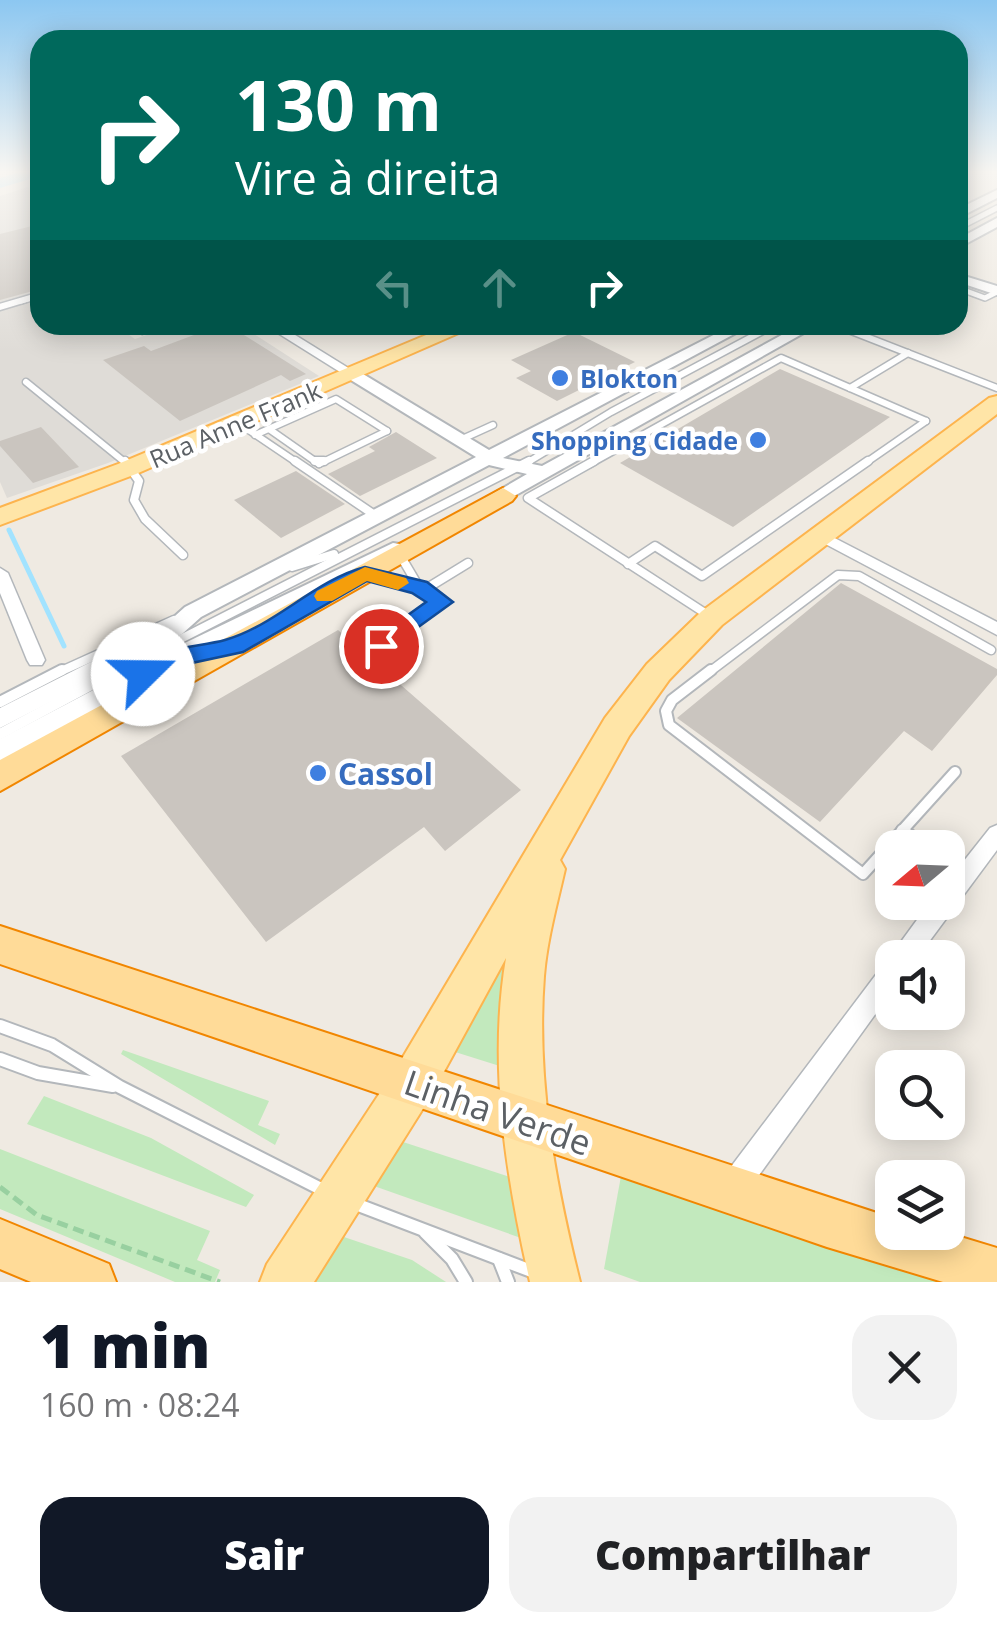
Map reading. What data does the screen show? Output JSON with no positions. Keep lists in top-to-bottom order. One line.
{"streets":{"highway":["Linha Verde"],"main road":["Rua Anne Frank"]},"places":["Blokton","Shopping Cidade","Cassol"],"north":"left","page":{"turn":["130 m","Vire à direita"],"heading":["1 min","160 m · 08:24"],"buttons":["Sair","Compartilhar"]}}
